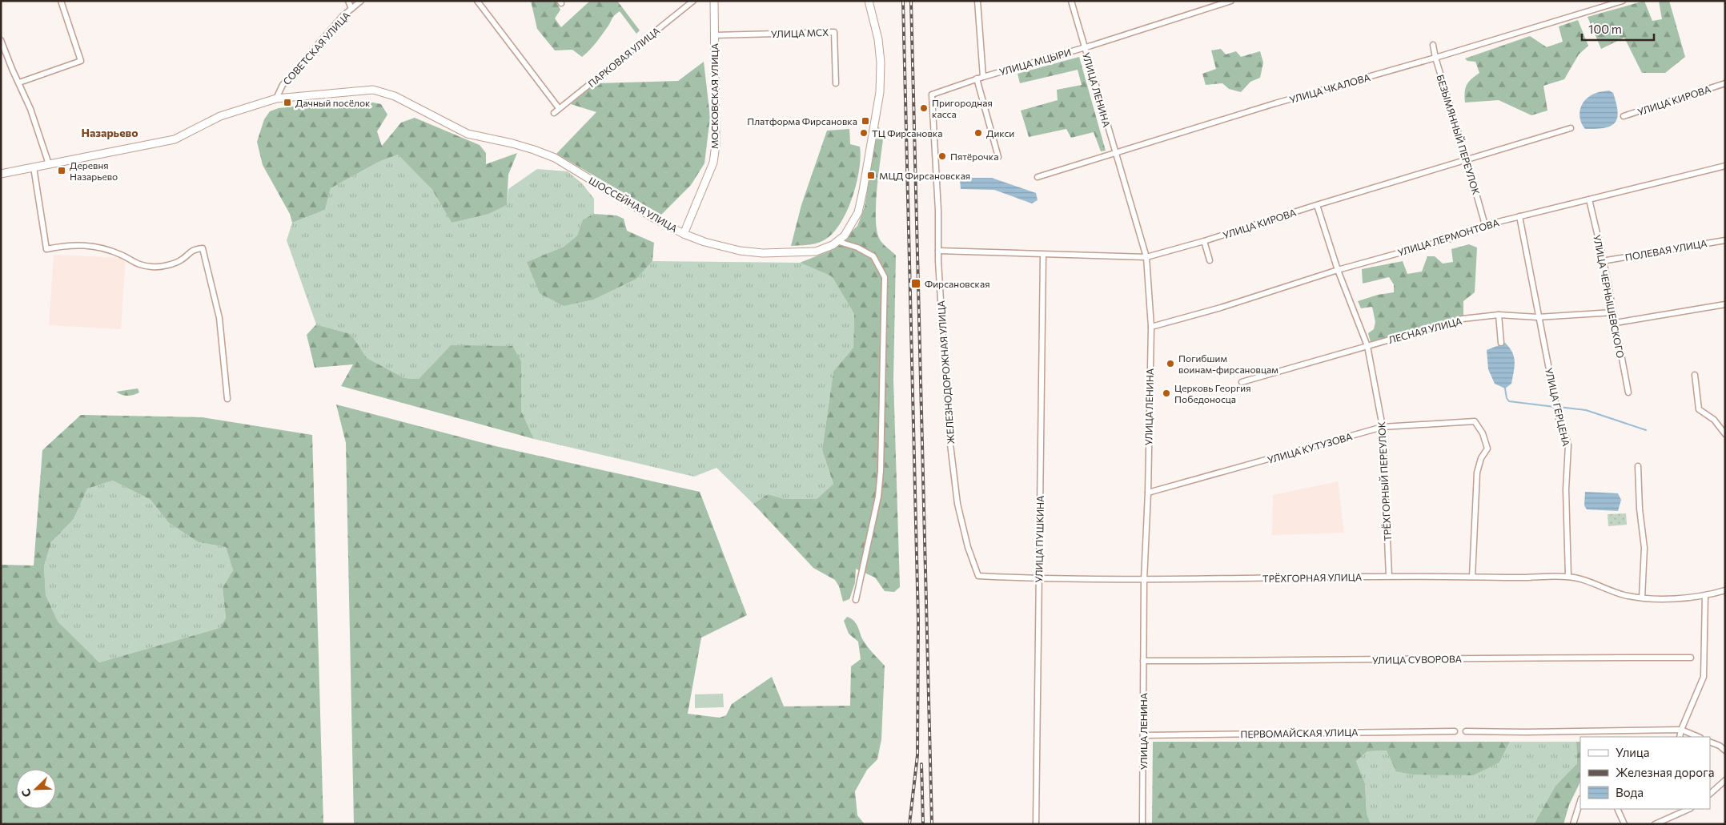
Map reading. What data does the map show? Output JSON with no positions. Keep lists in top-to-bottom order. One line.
{"streets":{"street":["УЛИЦА МСХ","СОВЕТСКАЯ УЛИЦА","ПАРКОВАЯ УЛИЦА","УЛИЦА МЦЫРИ","УЛИЦА ЧКАЛОВА","УЛИЦА ЛЕНИНА","МОСКОВСКАЯ УЛИЦА","УЛИЦА КИРОВА","БЕЗЫМЯННЫЙ ПЕРЕУЛОК","ШОССЕЙНАЯ УЛИЦА","УЛИЦА ЛЕРМОНТОВА","ПОЛЕВАЯ УЛИЦА","УЛИЦА ЧЕРНЫШЕВСКОГО","ЛЕСНАЯ УЛИЦА","ЖЕЛЕЗНОДОРОЖНАЯ УЛИЦА","УЛИЦА ГЕРЦЕНА","УЛИЦА КУТУЗОВА","ТРЁХГОРНЫЙ ПЕРЕУЛОК","УЛИЦА ПУШКИНА","ТРЁХГОРНАЯ УЛИЦА","УЛИЦА СУВОРОВА","ПЕРВОМАЙСКАЯ УЛИЦА"]},"crossings":[["УЛИЦА МСХ","МОСКОВСКАЯ УЛИЦА"],["СОВЕТСКАЯ УЛИЦА","ШОССЕЙНАЯ УЛИЦА"],["УЛИЦА МЦЫРИ","УЛИЦА ЛЕНИНА"],["УЛИЦА МЦЫРИ","ЖЕЛЕЗНОДОРОЖНАЯ УЛИЦА"],["УЛИЦА ЧКАЛОВА","УЛИЦА ЛЕНИНА"],["УЛИЦА ЧКАЛОВА","БЕЗЫМЯННЫЙ ПЕРЕУЛОК"],["УЛИЦА ЛЕНИНА","УЛИЦА КИРОВА"],["УЛИЦА ЛЕНИНА","УЛИЦА ЛЕРМОНТОВА"],["УЛИЦА ЛЕНИНА","УЛИЦА КУТУЗОВА"],["УЛИЦА ЛЕНИНА","ТРЁХГОРНАЯ УЛИЦА"],["УЛИЦА ЛЕНИНА","УЛИЦА СУВОРОВА"],["УЛИЦА ЛЕНИНА","ПЕРВОМАЙСКАЯ УЛИЦА"],["МОСКОВСКАЯ УЛИЦА","ШОССЕЙНАЯ УЛИЦА"],["УЛИЦА КИРОВА","БЕЗЫМЯННЫЙ ПЕРЕУЛОК"],["УЛИЦА КИРОВА","ЖЕЛЕЗНОДОРОЖНАЯ УЛИЦА"],["УЛИЦА КИРОВА","ТРЁХГОРНЫЙ ПЕРЕУЛОК"],["УЛИЦА КИРОВА","УЛИЦА ПУШКИНА"],["БЕЗЫМЯННЫЙ ПЕРЕУЛОК","УЛИЦА ЛЕРМОНТОВА"],["УЛИЦА ЛЕРМОНТОВА","УЛИЦА ЧЕРНЫШЕВСКОГО"],["УЛИЦА ЛЕРМОНТОВА","УЛИЦА ГЕРЦЕНА"],["УЛИЦА ЛЕРМОНТОВА","ТРЁХГОРНЫЙ ПЕРЕУЛОК"],["УЛИЦА ЧЕРНЫШЕВСКОГО","ЛЕСНАЯ УЛИЦА"],["ЛЕСНАЯ УЛИЦА","УЛИЦА ГЕРЦЕНА"],["ЛЕСНАЯ УЛИЦА","ТРЁХГОРНЫЙ ПЕРЕУЛОК"],["ЖЕЛЕЗНОДОРОЖНАЯ УЛИЦА","ТРЁХГОРНАЯ УЛИЦА"],["УЛИЦА ГЕРЦЕНА","ТРЁХГОРНАЯ УЛИЦА"],["УЛИЦА КУТУЗОВА","ТРЁХГОРНЫЙ ПЕРЕУЛОК"],["УЛИЦА КУТУЗОВА","ТРЁХГОРНАЯ УЛИЦА"],["ТРЁХГОРНЫЙ ПЕРЕУЛОК","ТРЁХГОРНАЯ УЛИЦА"],["УЛИЦА ПУШКИНА","ТРЁХГОРНАЯ УЛИЦА"]],"districts":["Назарьево"],"places":{"transit":["Дачный посёлок","Платформа Фирсановка","Деревня Назарьево","МЦД Фирсановская","Фирсановская"],"other":["Пригородная касса","ТЦ Фирсановка","Дикси","Пятёрочка","Погибшим воинам-фирсановцам","Церковь Георгия Победоносца"]},"legend":["Улица","Железная дорога","Вода"],"scale_bar":"100 m","north":"bottom left"}
